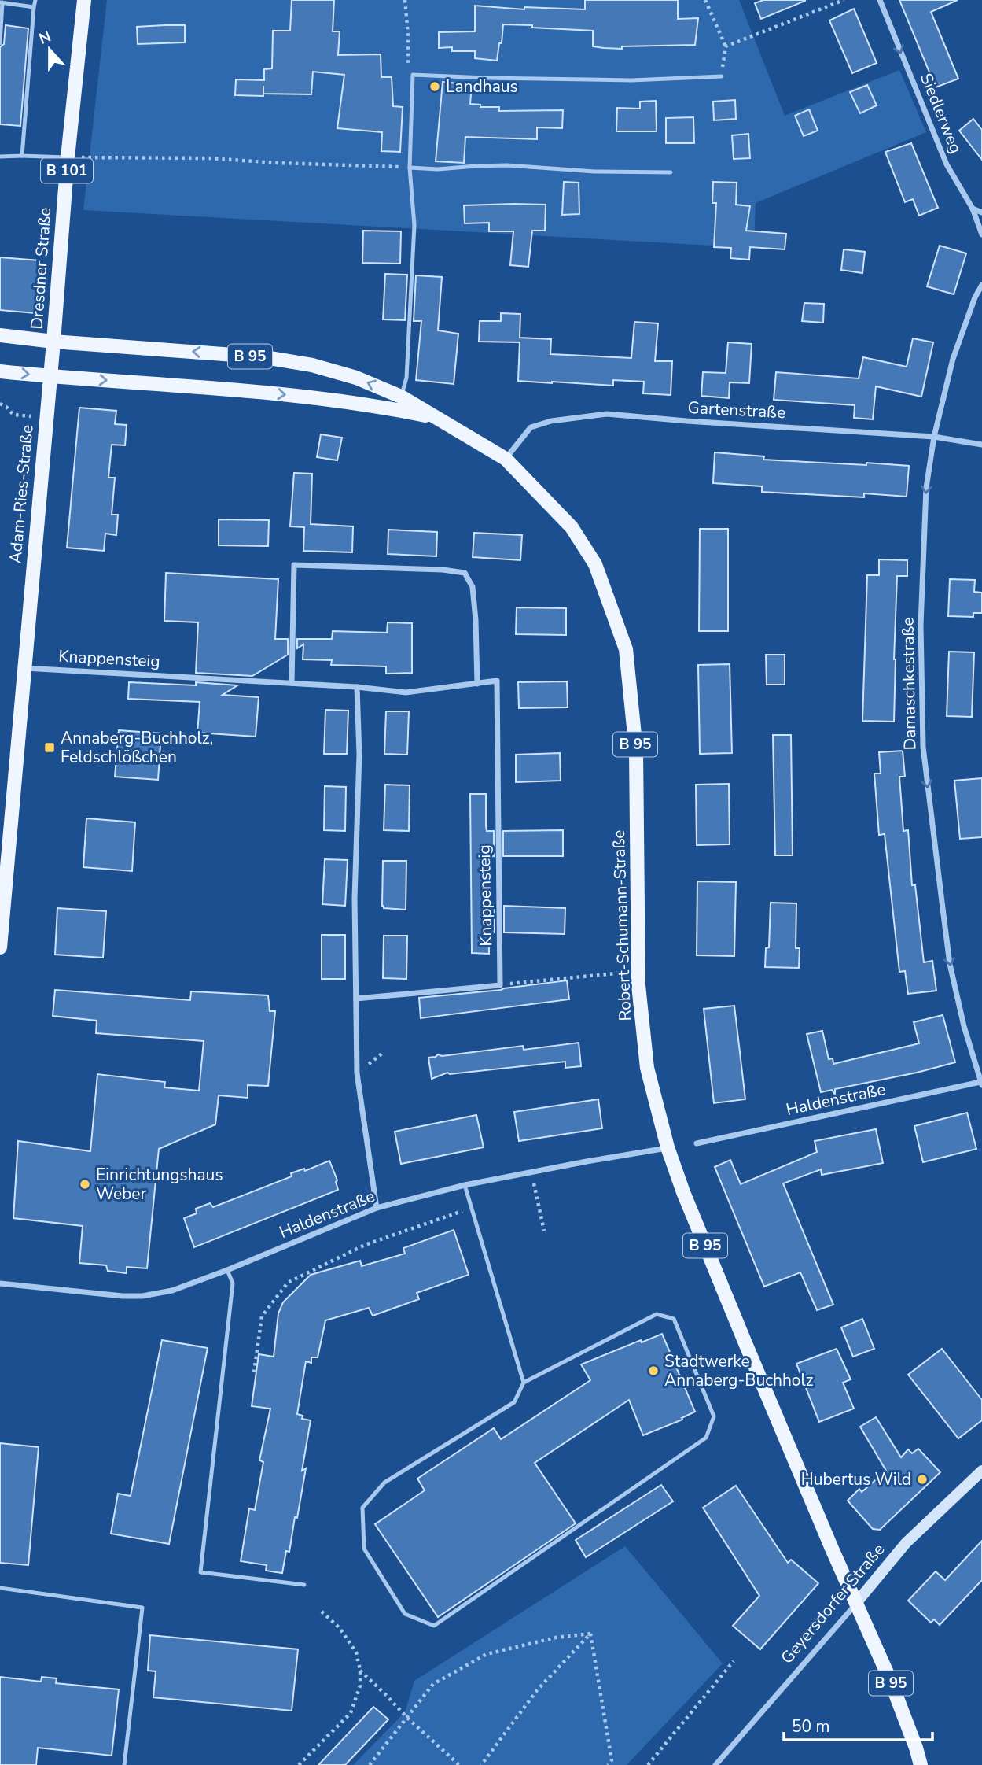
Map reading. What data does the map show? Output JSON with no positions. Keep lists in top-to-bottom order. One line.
{"streets":{"main road":["B 101","Dresdner Straße","B 95","Adam-Ries-Straße","Robert-Schumann-Straße","Geyersdorfer Straße"],"street":["Siedlerweg","Gartenstraße","Knappensteig","Damaschkestraße","Haldenstraße"]},"crossings":[["Dresdner Straße","B 95"],["Dresdner Straße","Adam-Ries-Straße"],["Dresdner Straße","Robert-Schumann-Straße"],["B 95","Adam-Ries-Straße"],["B 95","Robert-Schumann-Straße"],["B 95","Geyersdorfer Straße"],["Gartenstraße","Damaschkestraße"],["Gartenstraße","Robert-Schumann-Straße"],["Adam-Ries-Straße","Knappensteig"],["Adam-Ries-Straße","Robert-Schumann-Straße"],["Damaschkestraße","Haldenstraße"],["Robert-Schumann-Straße","Haldenstraße"],["Robert-Schumann-Straße","Geyersdorfer Straße"]],"one_way":["Siedlerweg","Damaschkestraße"],"places":{"other":["Landhaus","Einrichtungshaus Weber","Stadtwerke Annaberg-Buchholz","Hubertus Wild"],"transit":["Annaberg-Buchholz, Feldschlößchen"]},"scale_bar":"50 m","north":"top"}
